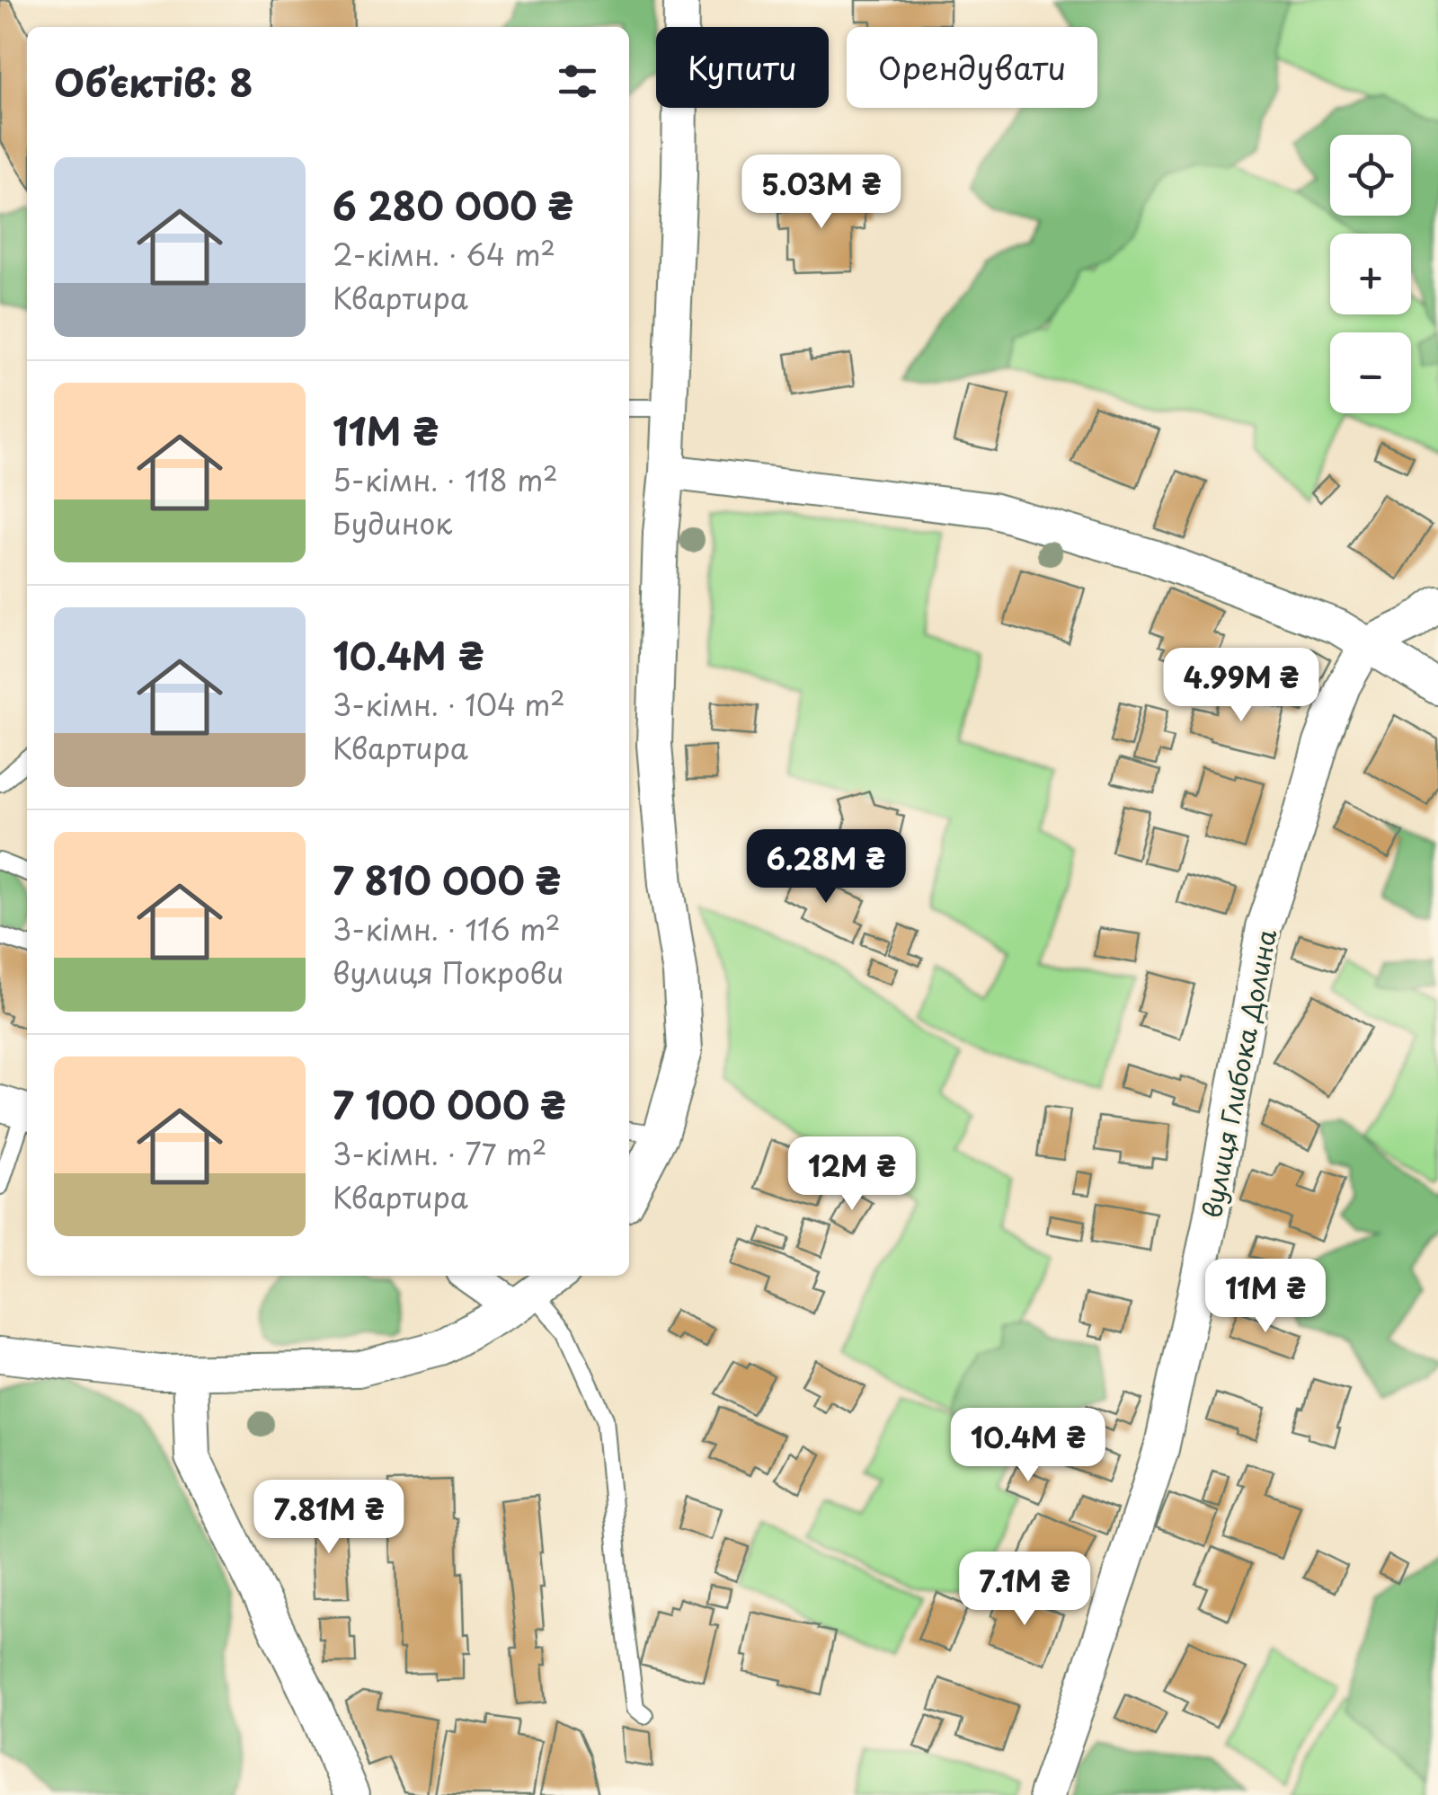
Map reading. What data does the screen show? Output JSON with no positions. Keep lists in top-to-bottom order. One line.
{"streets":{"street":["вулиця Глибока Долина"]},"page":{"chip":["Купити","Орендувати"],"heading":"Об’єктів: 8","map_buttons":["+","−"],"list":[{"name":"6 280 000 ₴","note":"2-кімн. · 64 m² · Квартира"},{"name":"11M ₴","note":"5-кімн. · 118 m² · Будинок"},{"name":"10.4M ₴","note":"3-кімн. · 104 m² · Квартира"},{"name":"7 810 000 ₴","note":"3-кімн. · 116 m² · вулиця Покрови"},{"name":"7 100 000 ₴","note":"3-кімн. · 77 m² · Квартира"}],"price":["5.03M ₴","4.99M ₴","6.28M ₴","12M ₴","11M ₴","10.4M ₴","7.81M ₴","7.1M ₴"]}}
